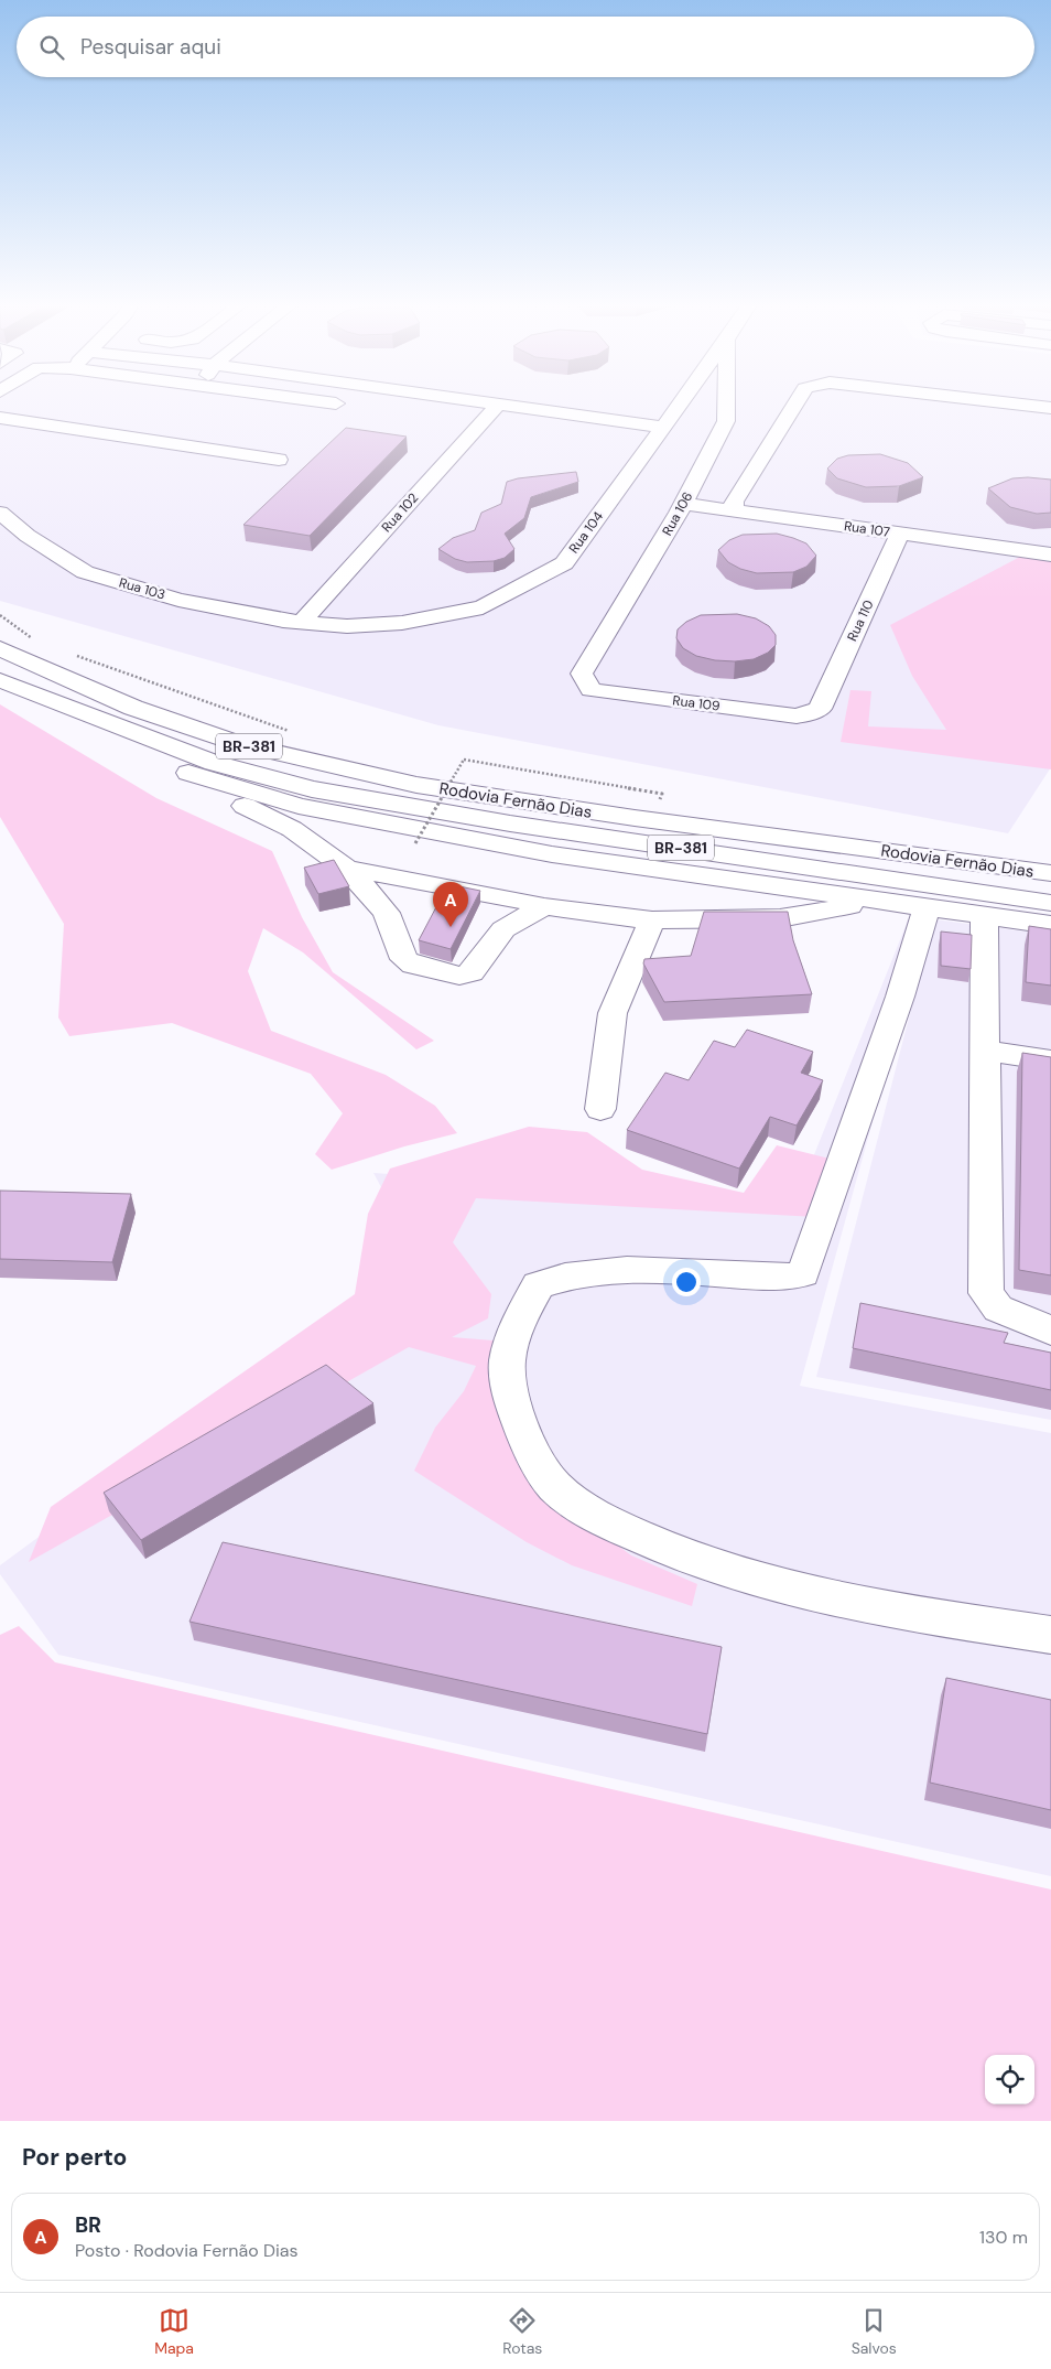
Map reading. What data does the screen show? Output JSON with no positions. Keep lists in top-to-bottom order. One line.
{"streets":{"main road":["Rua 102","Rua 106","Rua 107","Rua 104","Rua 103","Rua 110","Rua 109","BR-381","Rodovia Fernão Dias"]},"crossings":[["Rua 102","Rua 104"],["Rua 102","Rua 103"],["Rua 106","Rua 107"],["Rua 106","Rua 109"],["Rua 107","Rua 110"],["Rua 104","Rua 103"],["Rua 110","Rua 109"],["BR-381","Rodovia Fernão Dias"]],"page":{"search":"Pesquisar aqui","pins":"A","heading":"Por perto","list":[{"mark":"A","name":"BR","note":"Posto · Rodovia Fernão Dias","value":"130 m"}],"nav":["Mapa","Rotas","Salvos"]}}
